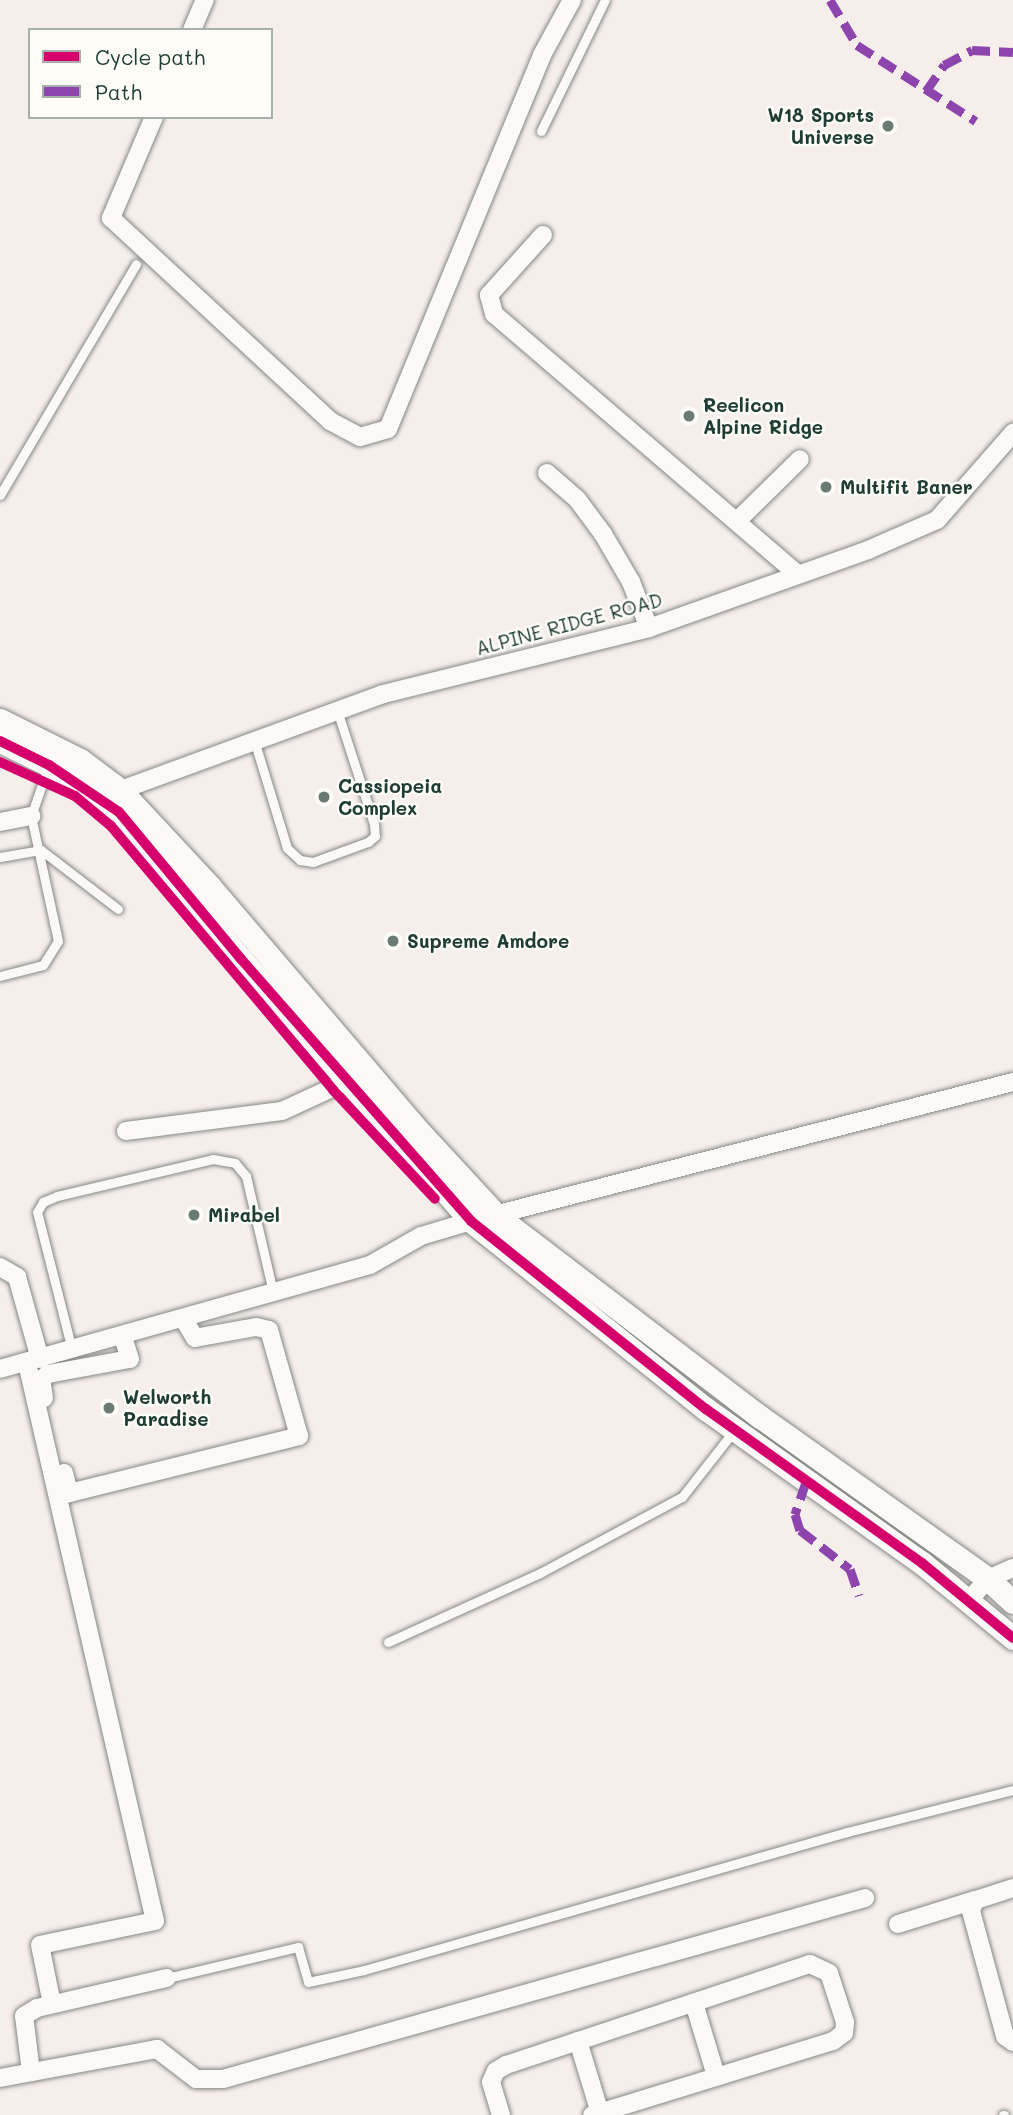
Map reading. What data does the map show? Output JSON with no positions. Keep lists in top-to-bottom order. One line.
{"streets":{"street":["ALPINE RIDGE ROAD"]},"places":["W18 Sports Universe","Reelicon Alpine Ridge","Multifit Baner","Cassiopeia Complex","Supreme Amdore","Mirabel","Welworth Paradise"],"legend":["Cycle path","Path"]}
